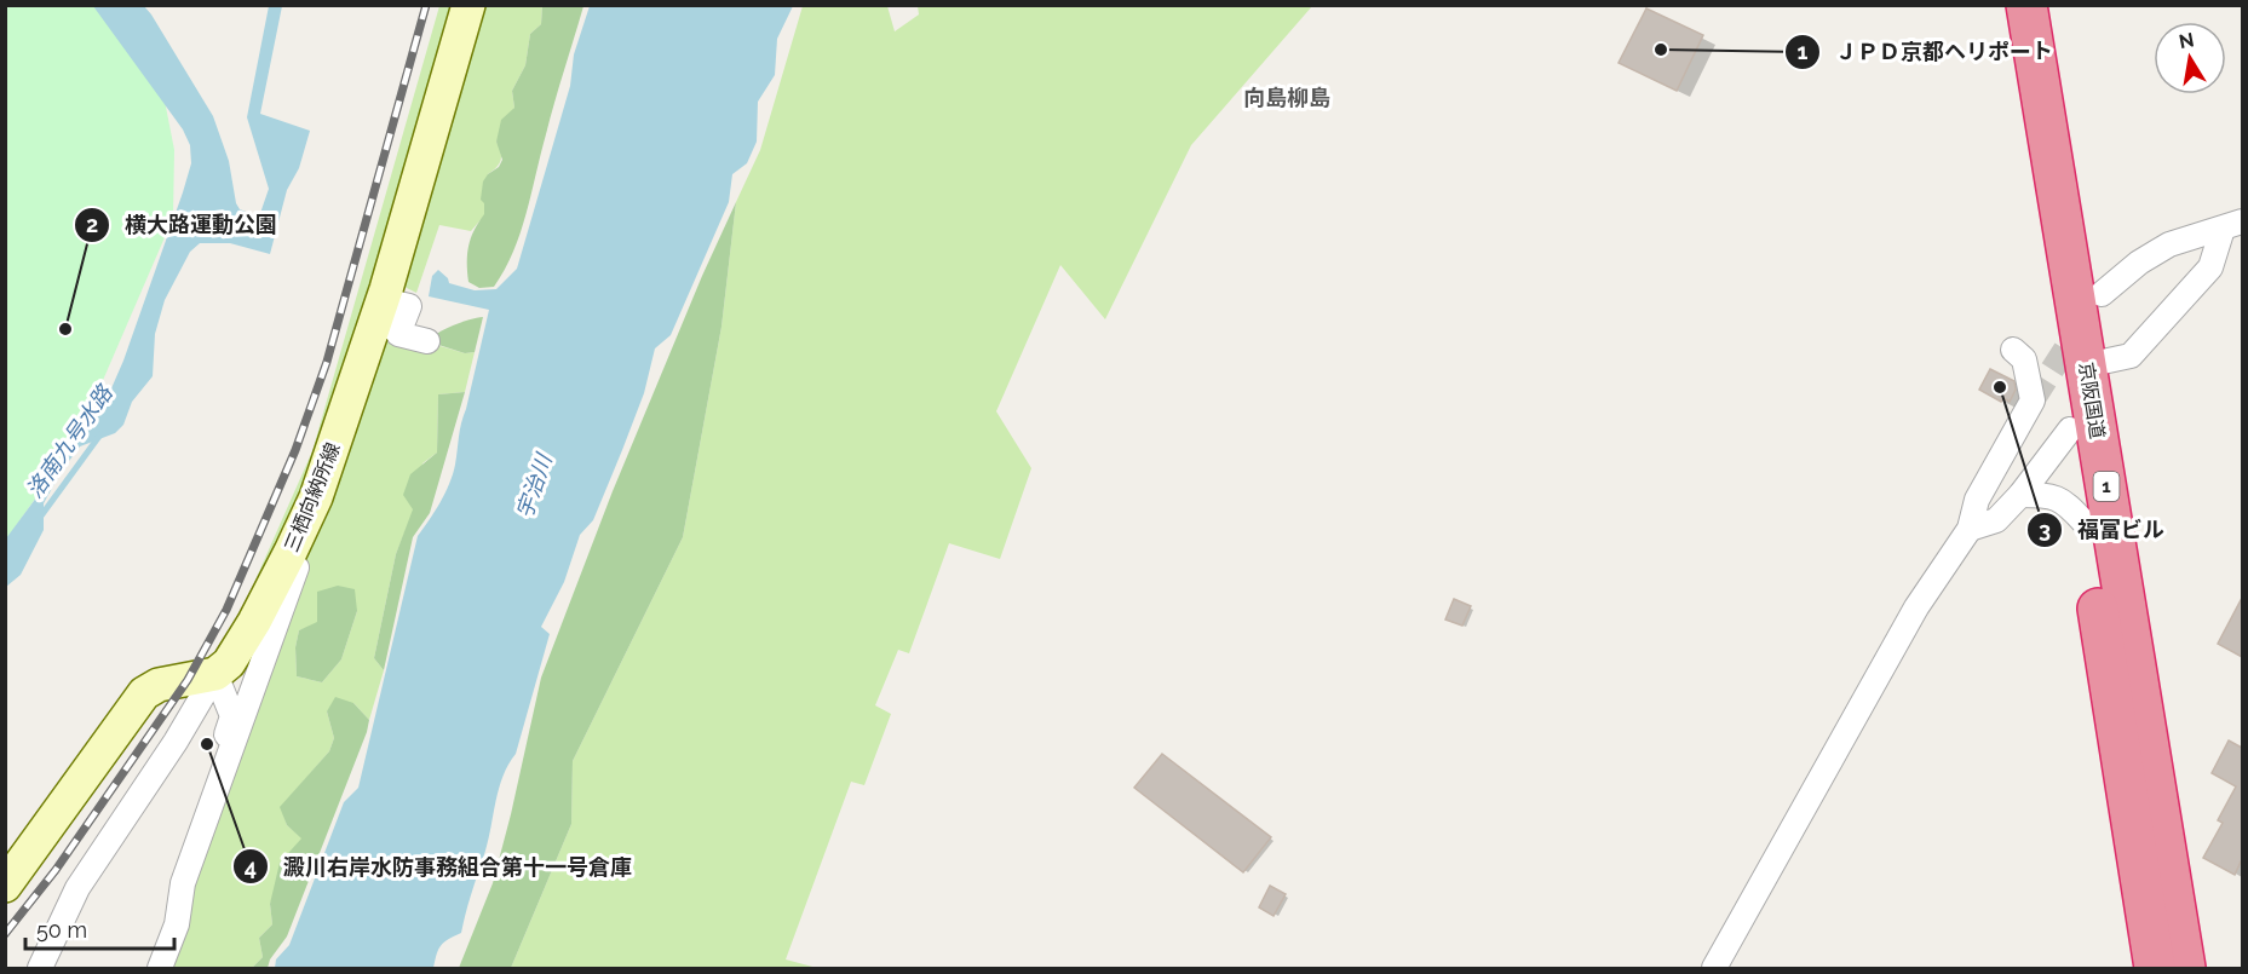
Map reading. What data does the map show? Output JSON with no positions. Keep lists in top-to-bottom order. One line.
{"streets":{"highway":["京阪国道","1"],"main road":["三栖向納所線"]},"districts":["向島柳島"],"water":["洛南九号水路","宇治川"],"places":["ＪＰＤ京都ヘリポート","横大路運動公園","福富ビル","澱川右岸水防事務組合第十一号倉庫"],"scale_bar":"50 m","north":"top"}
